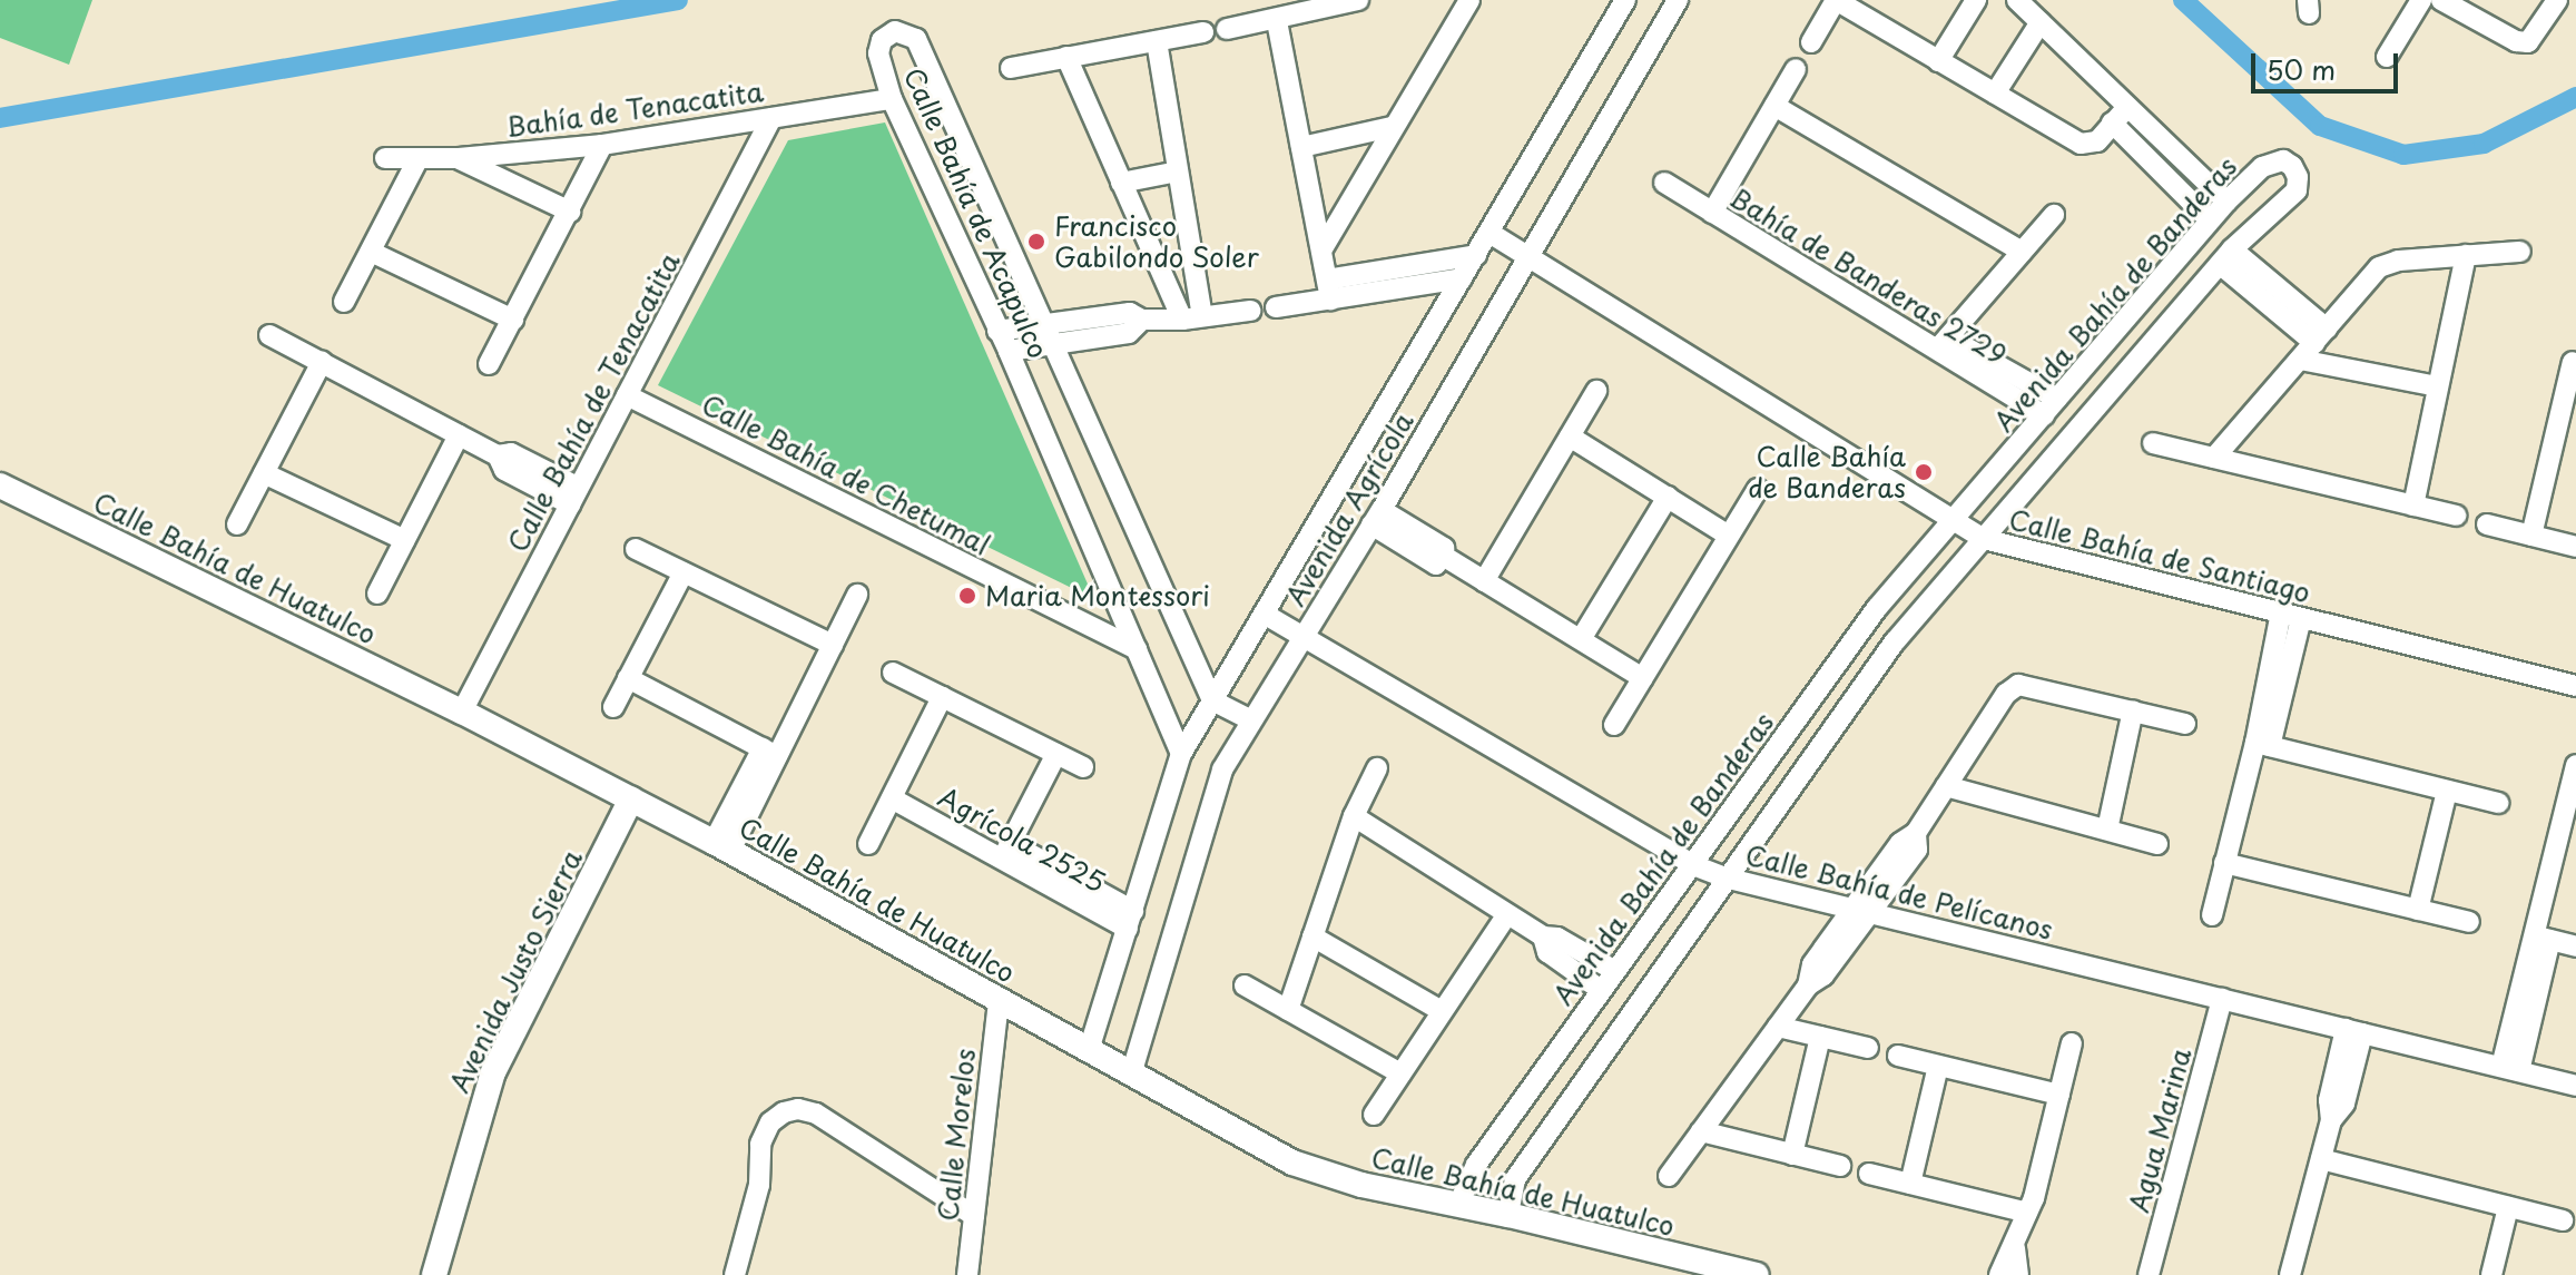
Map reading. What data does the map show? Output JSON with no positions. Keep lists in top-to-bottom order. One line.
{"streets":{"street":["Bahía de Tenacatita","Calle Bahía de Acapulco","Bahía de Banderas 2729","Avenida Bahía de Banderas","Calle Bahía de Tenacatita","Calle Bahía de Chetumal","Avenida Agrícola","Calle Bahía de Santiago","Calle Bahía de Huatulco","Agrícola 2525","Calle Bahía de Pelícanos","Avenida Justo Sierra","Agua Marina","Calle Morelos"]},"crossings":[["Bahía de Tenacatita","Calle Bahía de Acapulco"],["Bahía de Tenacatita","Calle Bahía de Tenacatita"],["Calle Bahía de Acapulco","Calle Bahía de Chetumal"],["Calle Bahía de Acapulco","Avenida Agrícola"],["Bahía de Banderas 2729","Avenida Bahía de Banderas"],["Avenida Bahía de Banderas","Calle Bahía de Santiago"],["Avenida Bahía de Banderas","Calle Bahía de Huatulco"],["Avenida Bahía de Banderas","Calle Bahía de Pelícanos"],["Calle Bahía de Tenacatita","Calle Bahía de Chetumal"],["Calle Bahía de Tenacatita","Calle Bahía de Huatulco"],["Avenida Agrícola","Calle Bahía de Santiago"],["Avenida Agrícola","Calle Bahía de Huatulco"],["Avenida Agrícola","Agrícola 2525"],["Avenida Agrícola","Calle Bahía de Pelícanos"],["Calle Bahía de Huatulco","Avenida Justo Sierra"],["Calle Bahía de Huatulco","Calle Morelos"],["Calle Bahía de Pelícanos","Agua Marina"]],"places":["Francisco Gabilondo Soler","Calle Bahía de Banderas","Maria Montessori"],"scale_bar":"50 m"}
